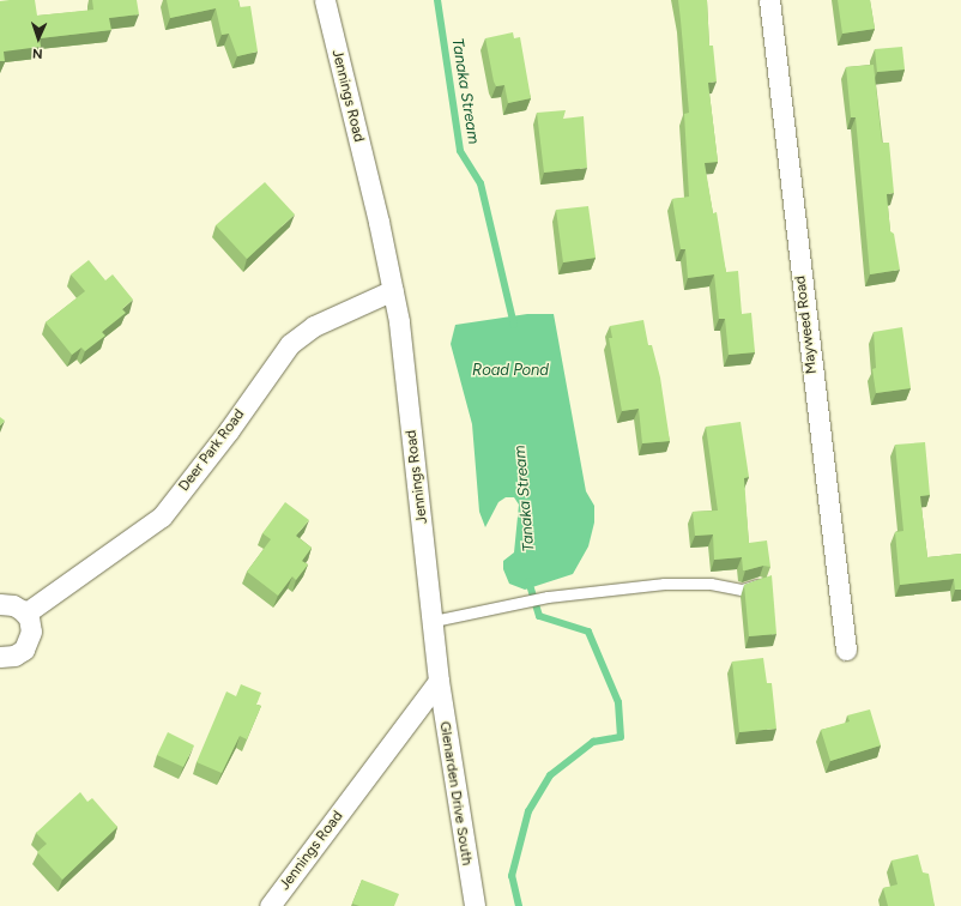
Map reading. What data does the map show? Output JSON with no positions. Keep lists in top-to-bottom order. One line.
{"streets":{"street":["Jennings Road","Mayweed Road","Deer Park Road","Glenarden Drive South"]},"crossings":[["Jennings Road","Deer Park Road"],["Jennings Road","Glenarden Drive South"]],"water":["Tanaka Stream","Road Pond"],"north":"bottom"}
